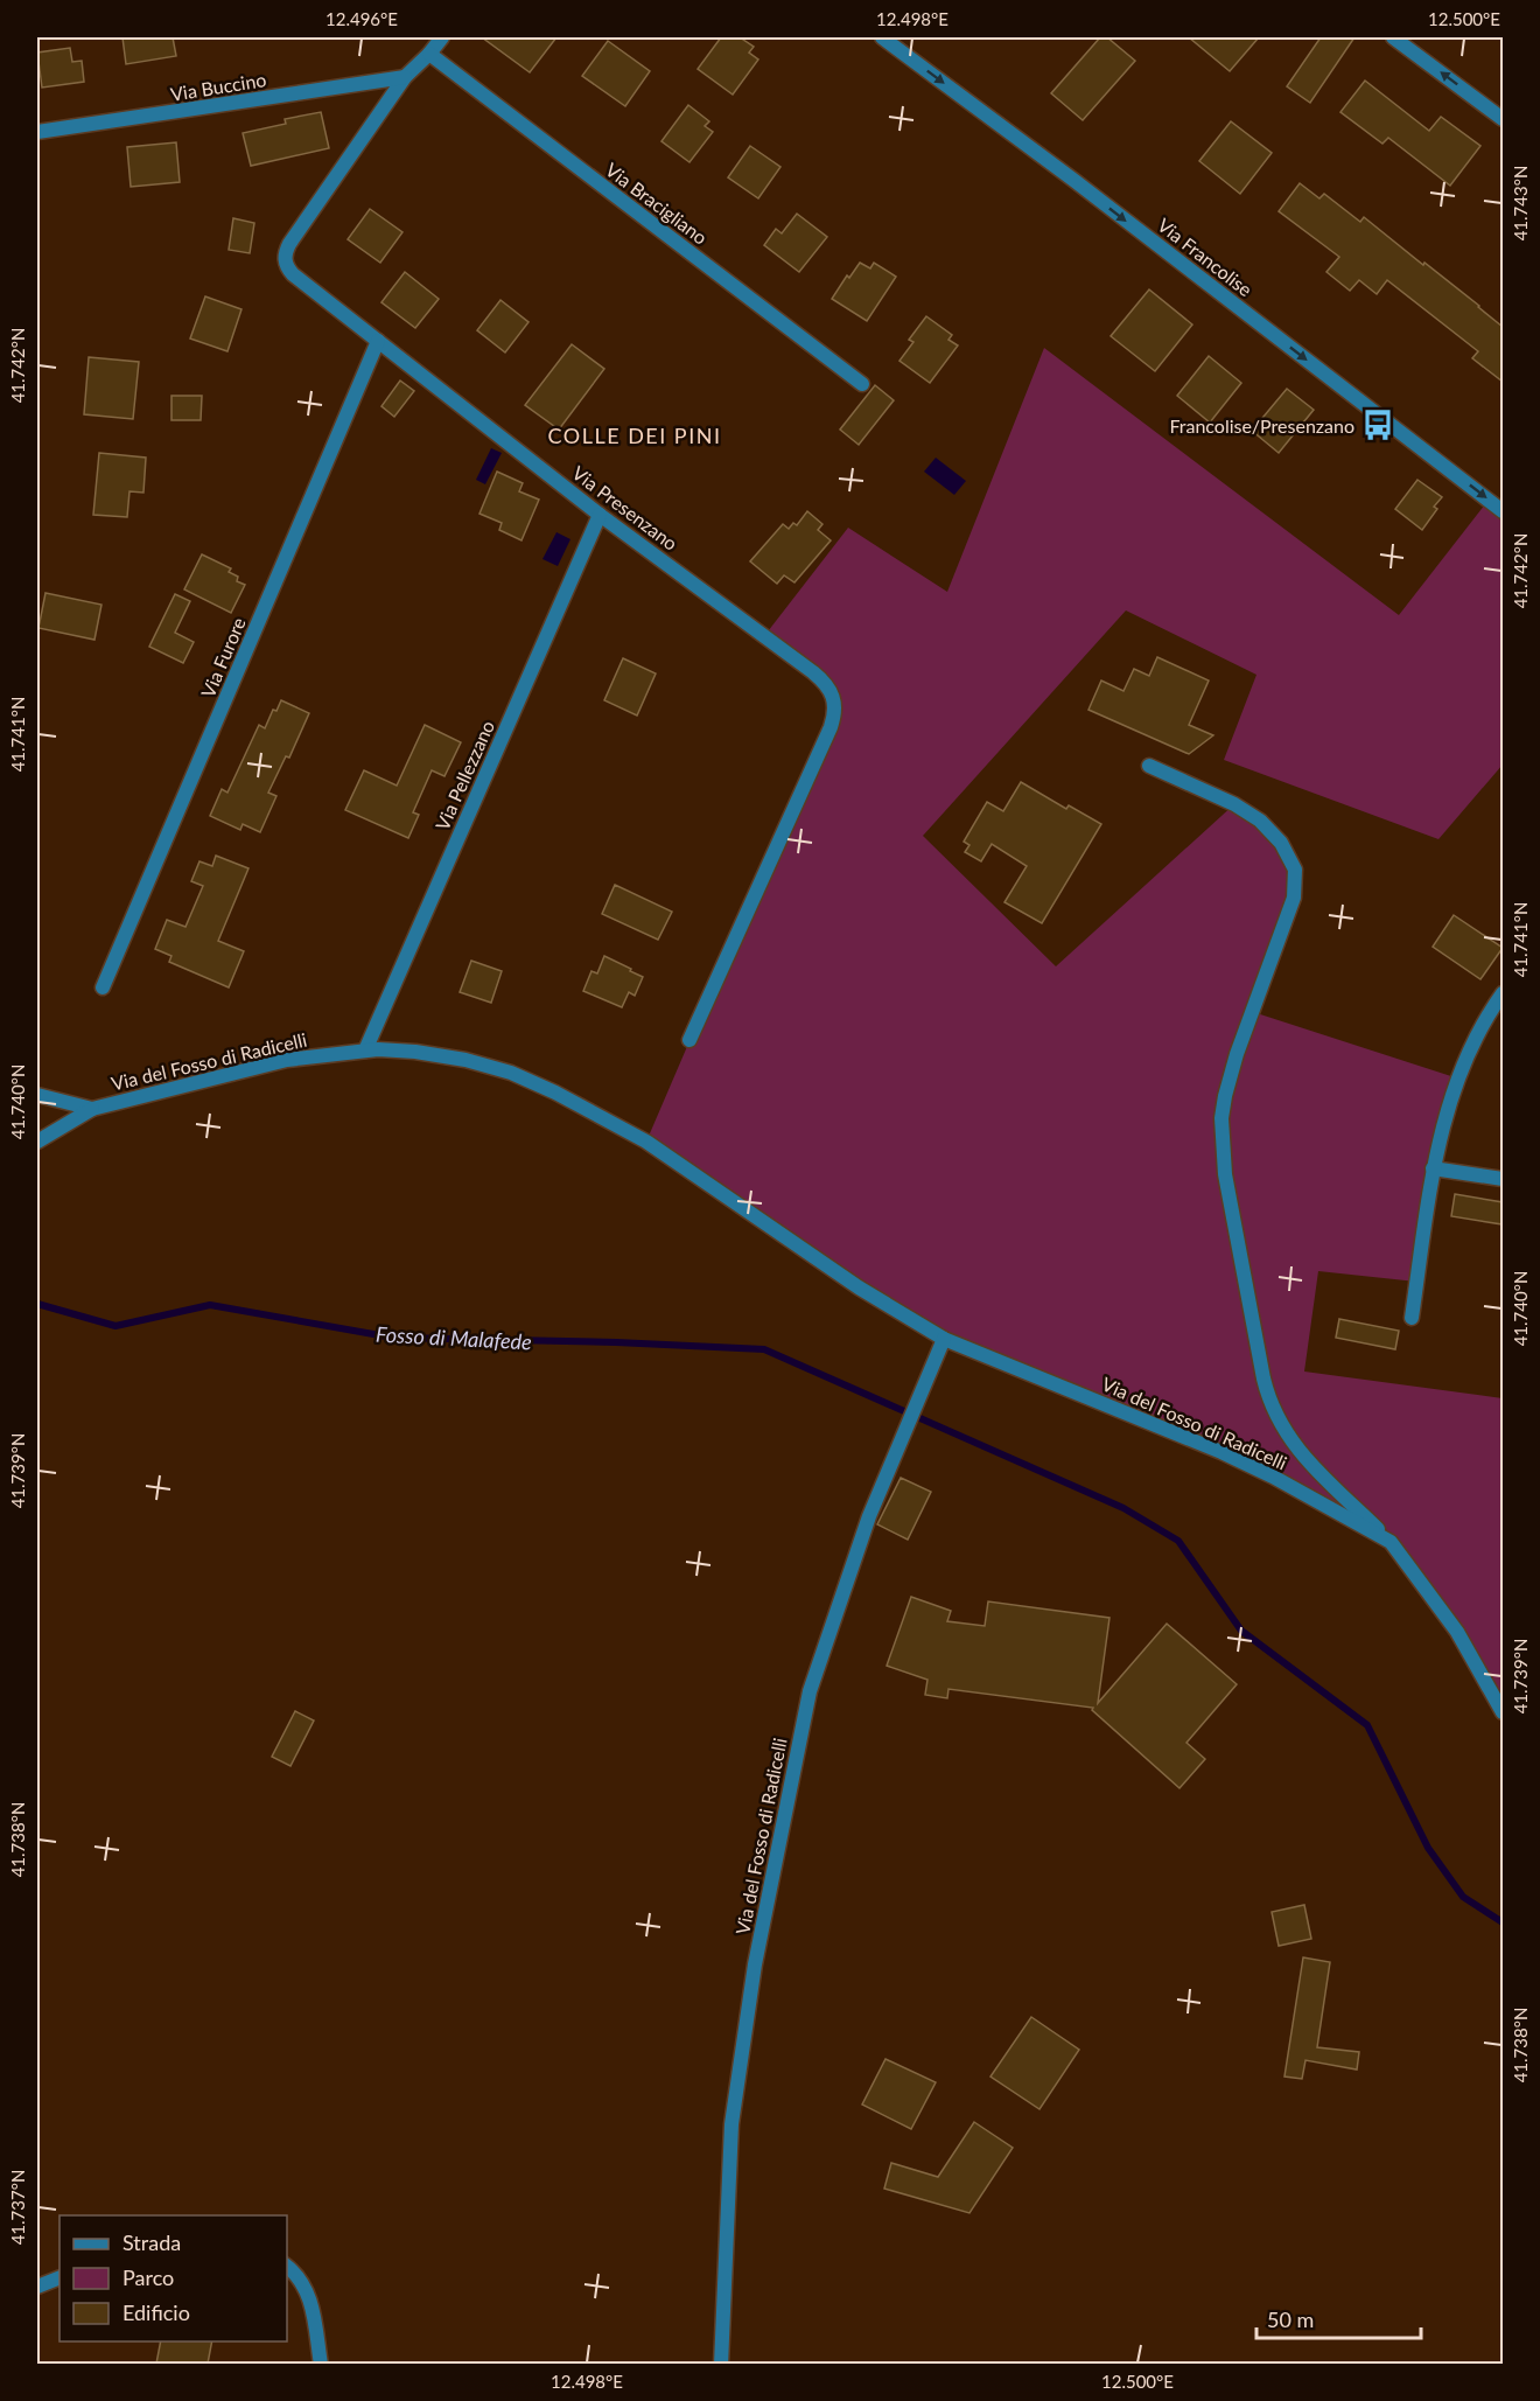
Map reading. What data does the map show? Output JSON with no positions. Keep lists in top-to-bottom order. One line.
{"streets":{"street":["Via Buccino","Via Bracigliano","Via Francolise","Via Presenzano","Via Furore","Via Pellezzano","Via del Fosso di Radicelli"]},"crossings":[["Via Buccino","Via Presenzano"],["Via Bracigliano","Via Presenzano"],["Via Presenzano","Via Furore"],["Via Presenzano","Via Pellezzano"],["Via Pellezzano","Via del Fosso di Radicelli"]],"one_way":["Via Francolise"],"districts":["COLLE DEI PINI"],"water":["Fosso di Malafede"],"places":{"bus stop":["Francolise/Presenzano"]},"legend":["Strada","Parco","Edificio"],"scale_bar":"50 m","coordinates":["12.496°E","12.498°E","12.500°E","41.743°N","41.742°N","41.741°N","41.740°N","41.739°N","41.738°N","41.737°N"]}
